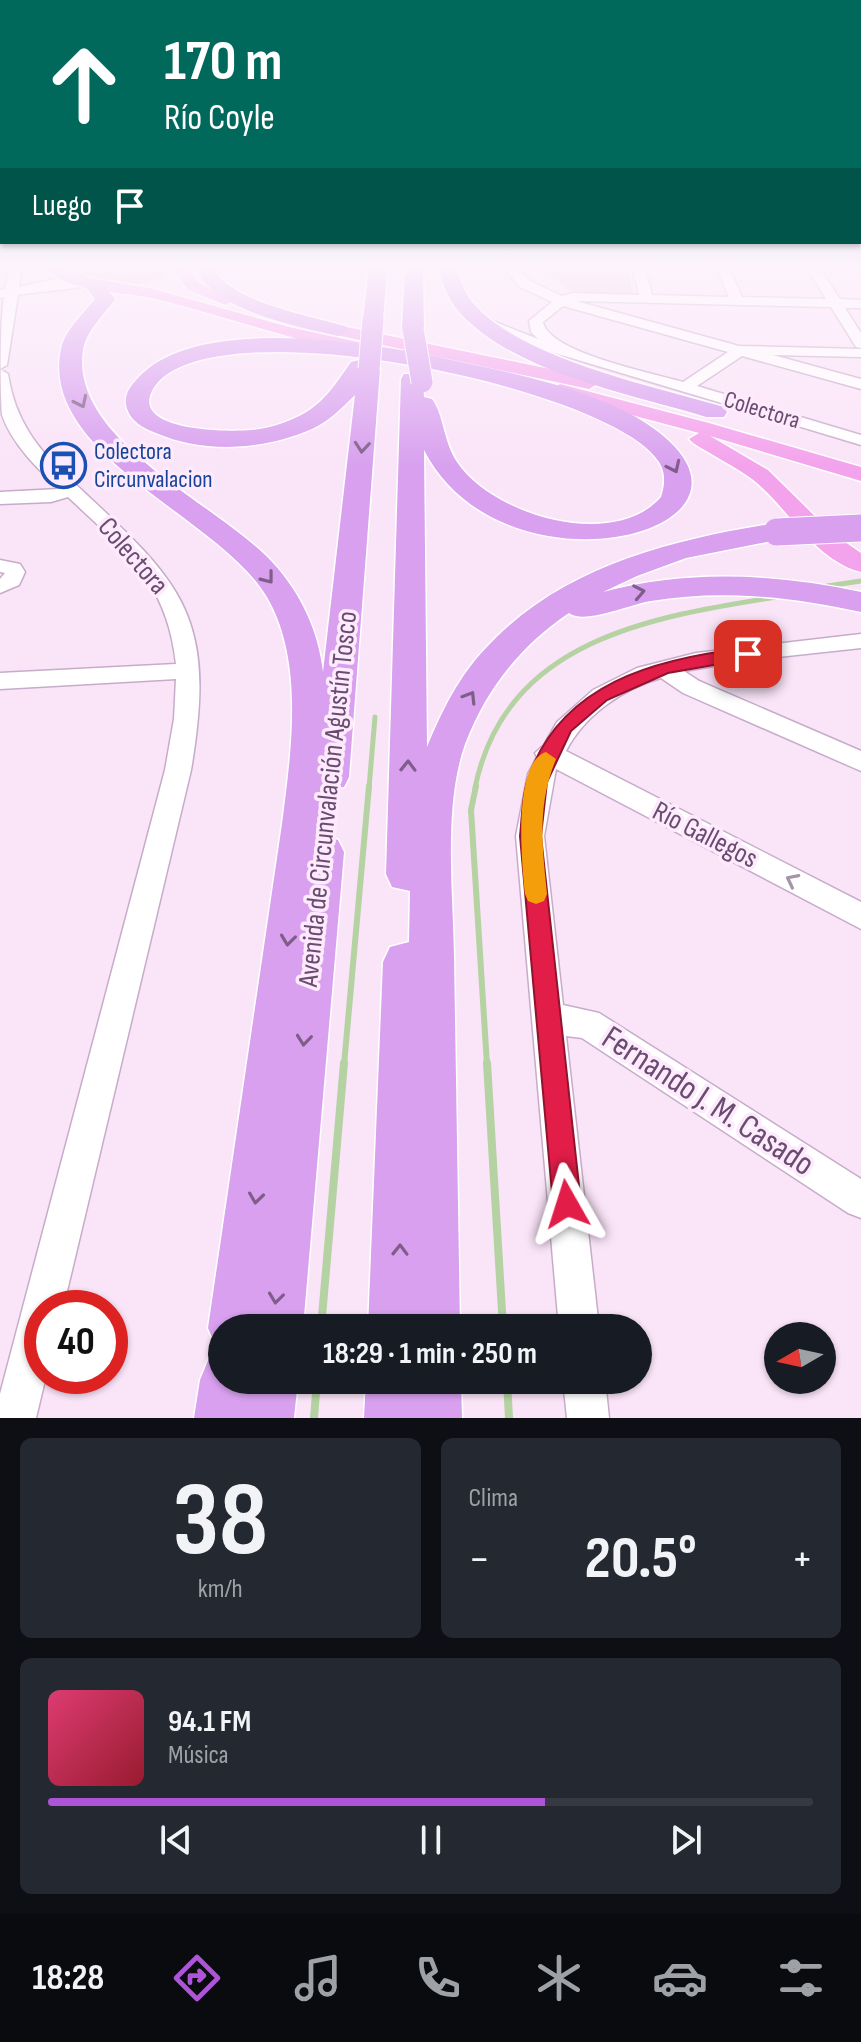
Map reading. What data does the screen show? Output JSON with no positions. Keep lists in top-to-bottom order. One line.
{"streets":{"highway":["Avenida de Circunvalación Agustín Tosco"],"street":["Colectora","Río Gallegos","Fernando J. M. Casado"]},"places":{"bus stop":["Colectora Circunvalacion"]},"north":"left","page":{"turn":["170 m","Río Coyle"],"then":"Luego","limit":"40","trip":"18:29 · 1 min · 250 m","tile":[["38","km/h"],"Clima"],"heat":["−","20.5°","+"],"song":["94.1 FM","Música"],"tabs":"18:28"}}
